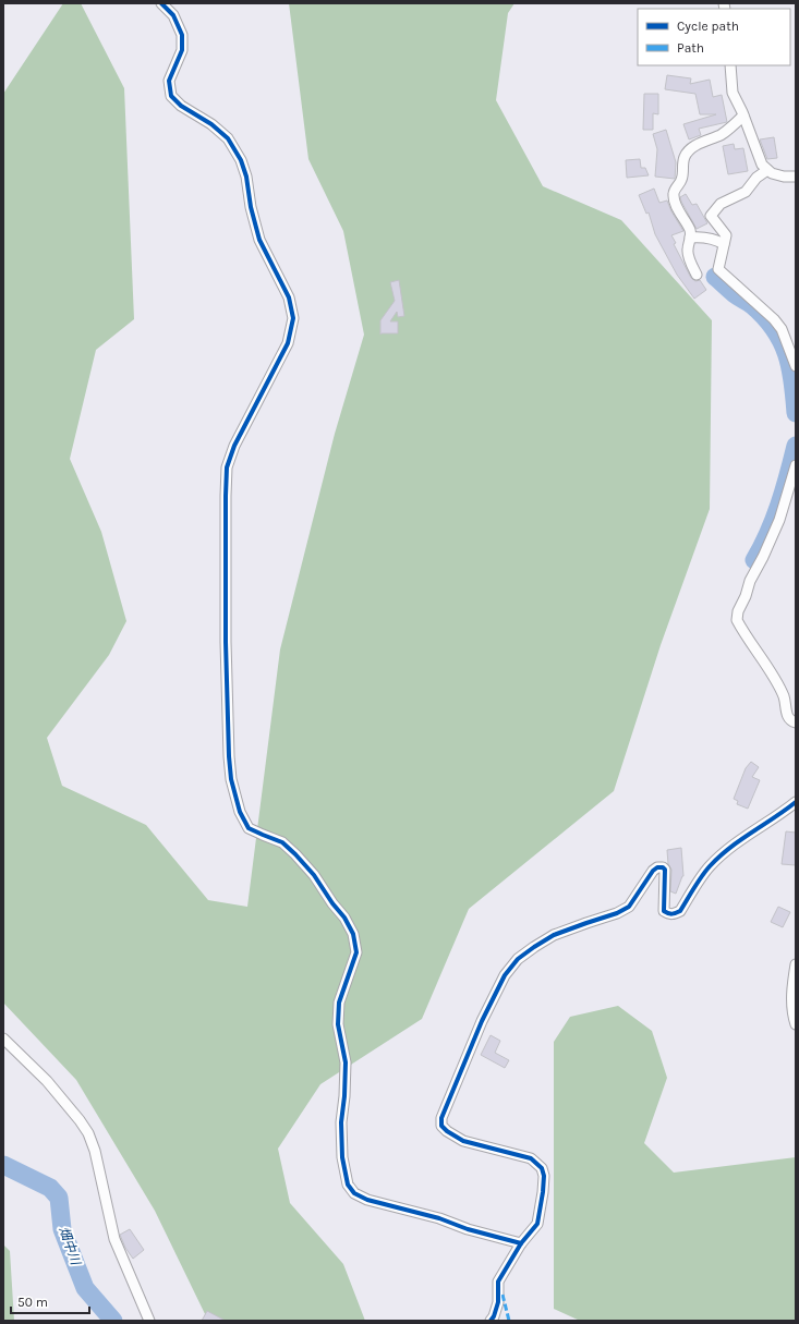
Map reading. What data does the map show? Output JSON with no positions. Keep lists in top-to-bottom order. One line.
{"water":["畑中川"],"legend":["Cycle path","Path"],"scale_bar":"50 m"}
